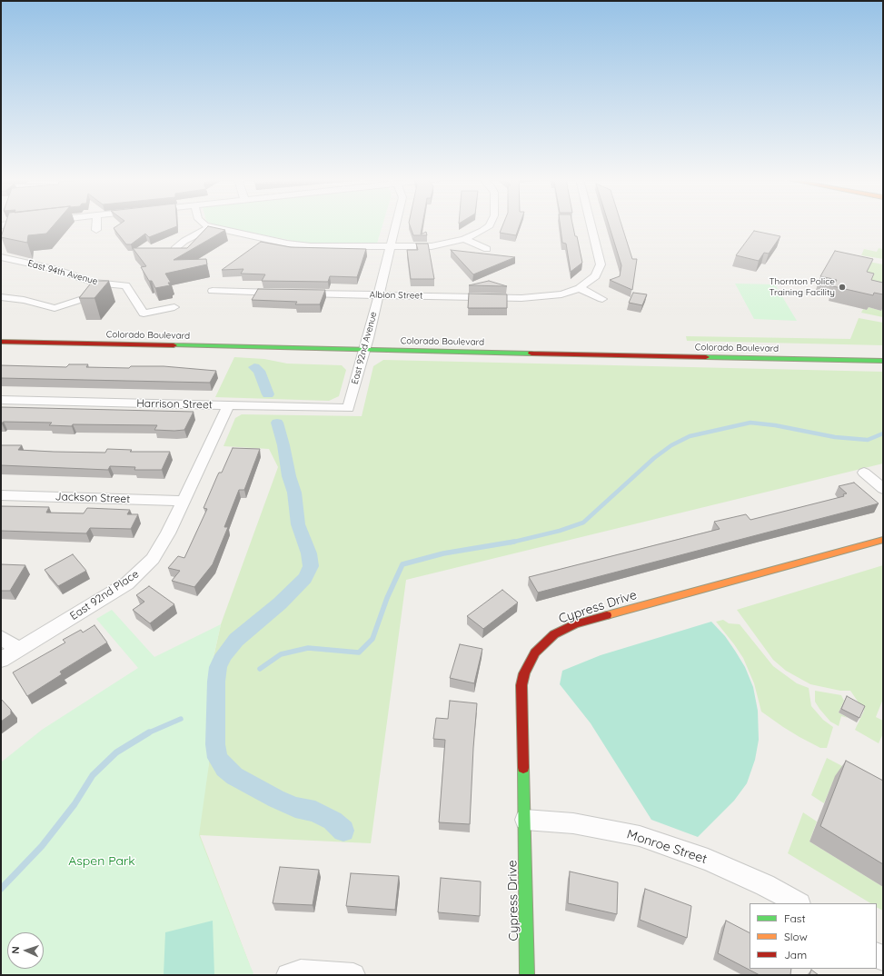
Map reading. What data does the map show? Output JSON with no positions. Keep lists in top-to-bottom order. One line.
{"streets":{"main road":["Colorado Boulevard","Cypress Drive"],"street":["East 94th Avenue","Albion Street","East 92nd Avenue","Harrison Street","Jackson Street","East 92nd Place","Monroe Street"]},"crossings":[["Albion Street","East 92nd Avenue"],["Colorado Boulevard","East 92nd Avenue"],["East 92nd Avenue","Harrison Street"],["Harrison Street","East 92nd Place"],["Jackson Street","East 92nd Place"],["Cypress Drive","Monroe Street"]],"parks":["Aspen Park"],"places":["Thornton Police Training Facility"],"legend":["Fast","Slow","Jam"],"north":"left"}
